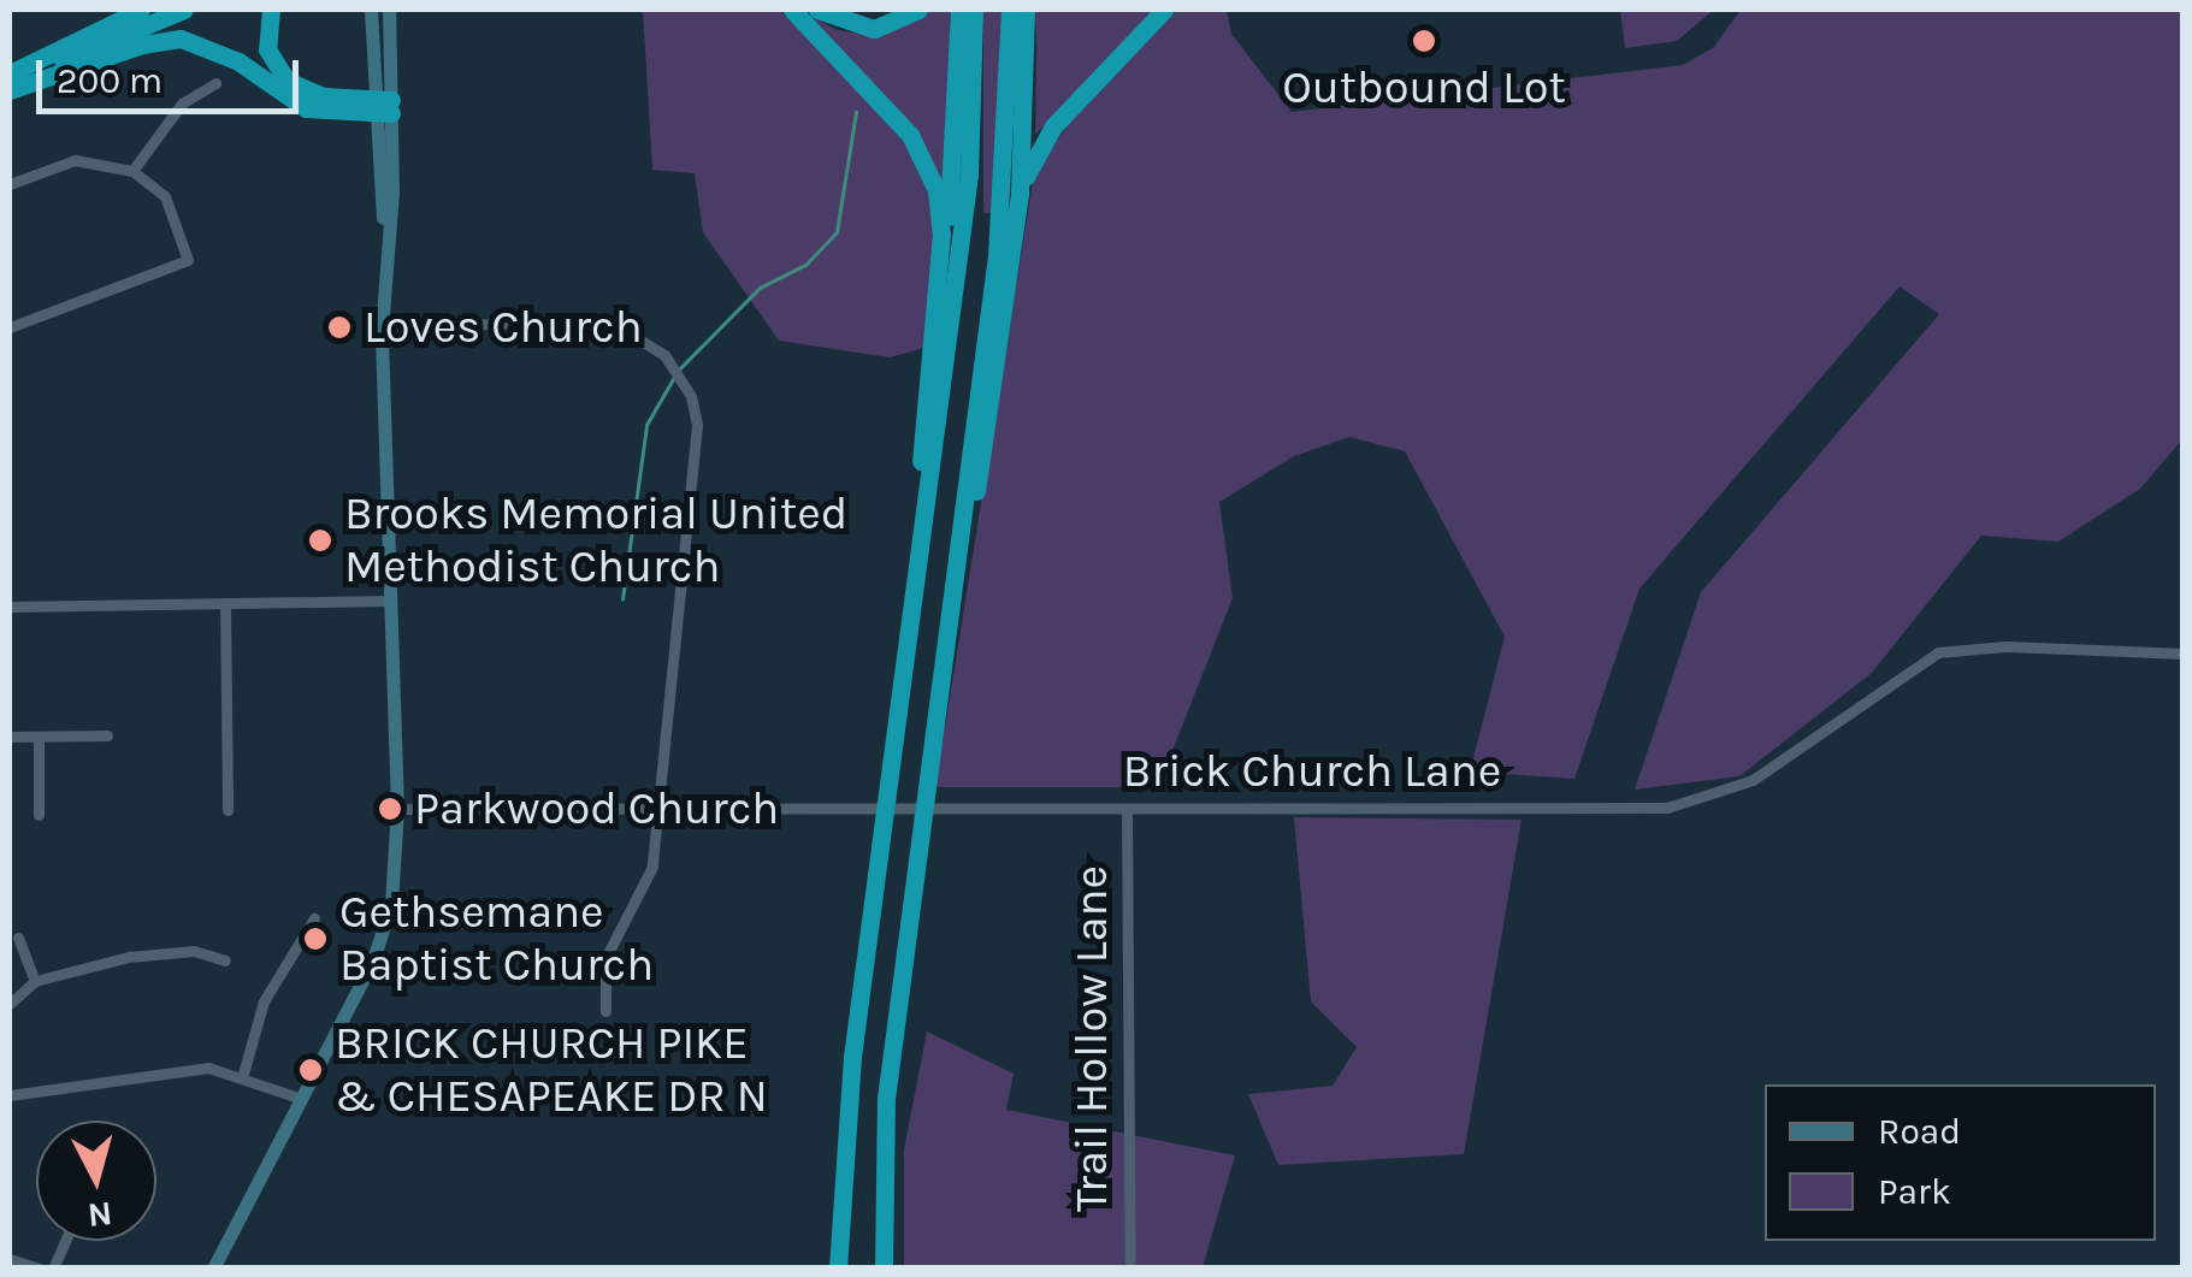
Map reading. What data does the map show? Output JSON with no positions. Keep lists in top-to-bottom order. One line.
{"streets":{"street":["Brick Church Lane","Trail Hollow Lane"]},"crossings":[["Brick Church Lane","Trail Hollow Lane"]],"places":["Outbound Lot","Loves Church","Brooks Memorial United Methodist Church","Parkwood Church","Gethsemane Baptist Church","BRICK CHURCH PIKE & CHESAPEAKE DR N"],"legend":["Road","Park"],"scale_bar":"200 m","north":"bottom"}
